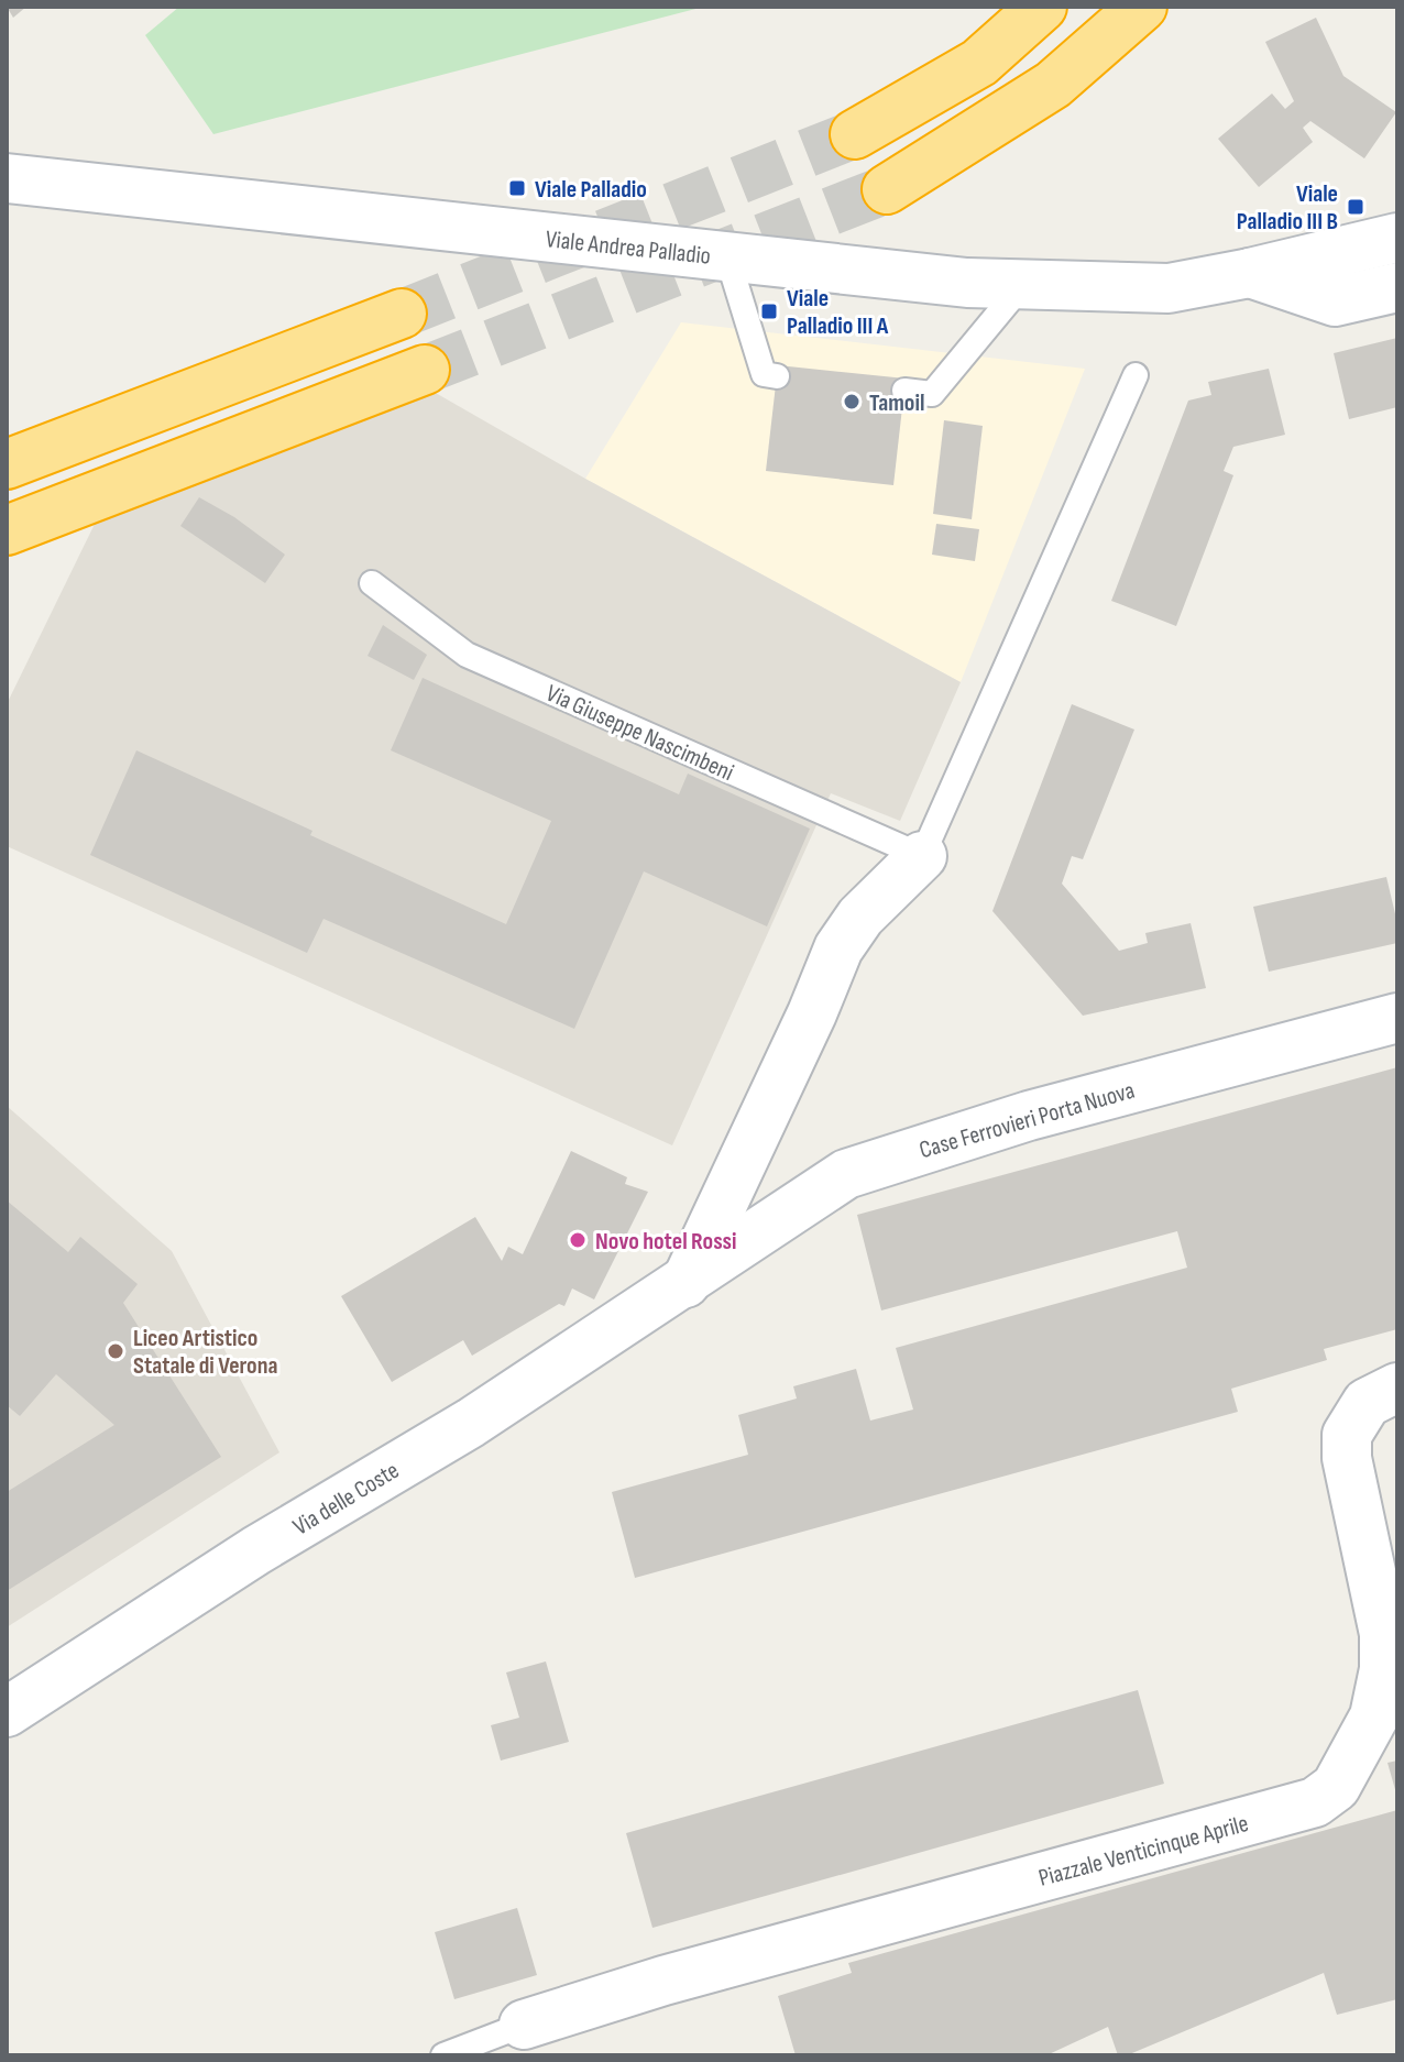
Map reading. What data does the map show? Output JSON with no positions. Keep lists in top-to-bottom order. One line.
{"streets":{"street":["Viale Andrea Palladio","Case Ferrovieri Porta Nuova","Via delle Coste","Piazzale Venticinque Aprile"],"lane":["Via Giuseppe Nascimbeni"]},"crossings":[["Case Ferrovieri Porta Nuova","Via delle Coste"]],"places":{"transit":["Viale Palladio","Viale Palladio III B","Viale Palladio III A"],"other":["Tamoil","Novo hotel Rossi","Liceo Artistico Statale di Verona"]}}
